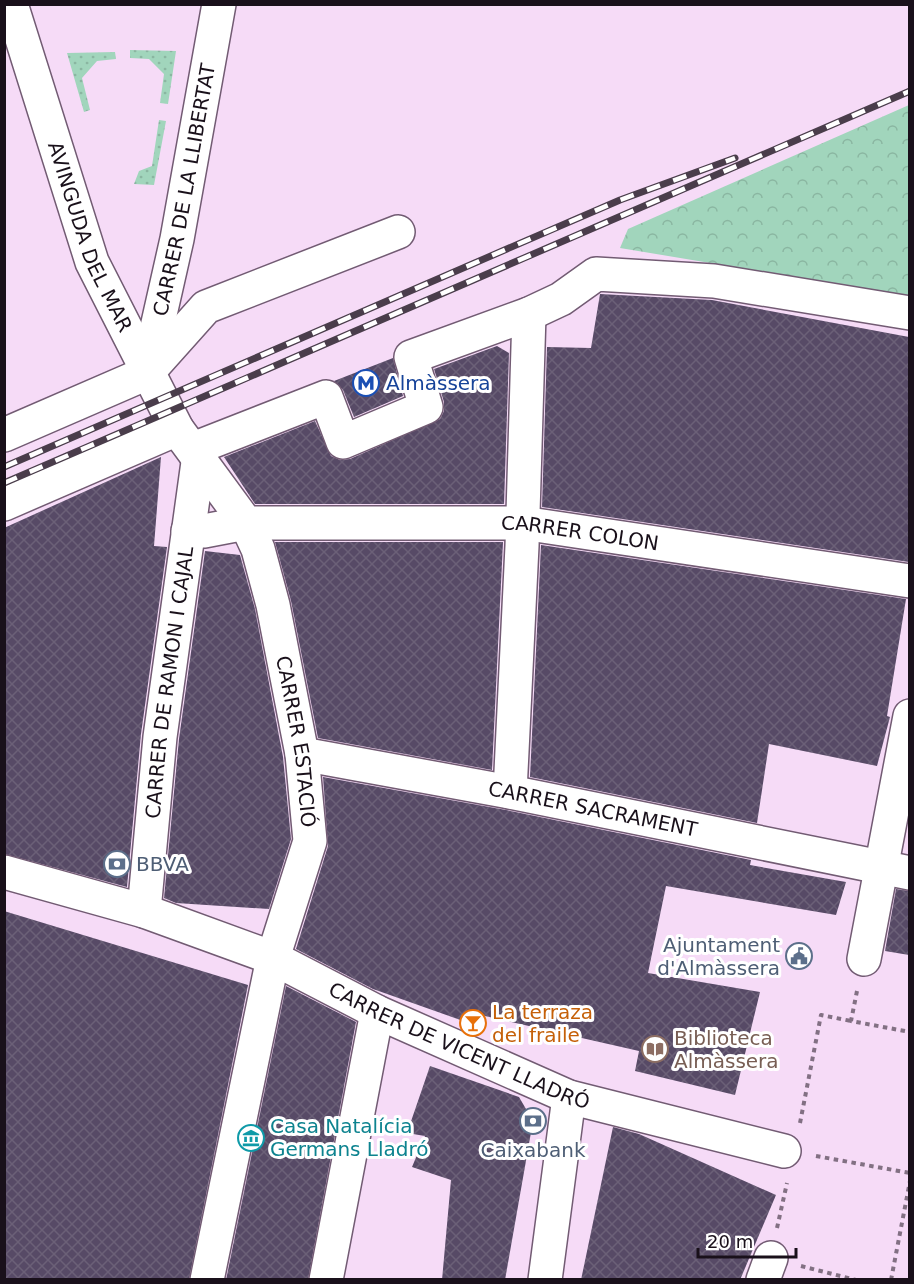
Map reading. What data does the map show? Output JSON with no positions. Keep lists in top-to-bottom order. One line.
{"streets":{"street":["CARRER DE LA LLIBERTAT","AVINGUDA DEL MAR","CARRER COLON","CARRER DE RAMON I CAJAL","CARRER ESTACIÓ","CARRER SACRAMENT","CARRER DE VICENT LLADRÓ"]},"crossings":[["CARRER DE LA LLIBERTAT","AVINGUDA DEL MAR"],["AVINGUDA DEL MAR","CARRER DE RAMON I CAJAL"],["CARRER COLON","CARRER DE RAMON I CAJAL"],["CARRER COLON","CARRER ESTACIÓ"],["CARRER DE RAMON I CAJAL","CARRER DE VICENT LLADRÓ"],["CARRER ESTACIÓ","CARRER SACRAMENT"],["CARRER ESTACIÓ","CARRER DE VICENT LLADRÓ"]],"places":{"metro station":["Almàssera"],"bank":["BBVA","Caixabank"],"public building":["Ajuntament d'Almàssera"],"bar":["La terraza del fraile"],"library":["Biblioteca Almàssera"],"museum":["Casa Natalícia Germans Lladró"]},"scale_bar":"20 m"}
